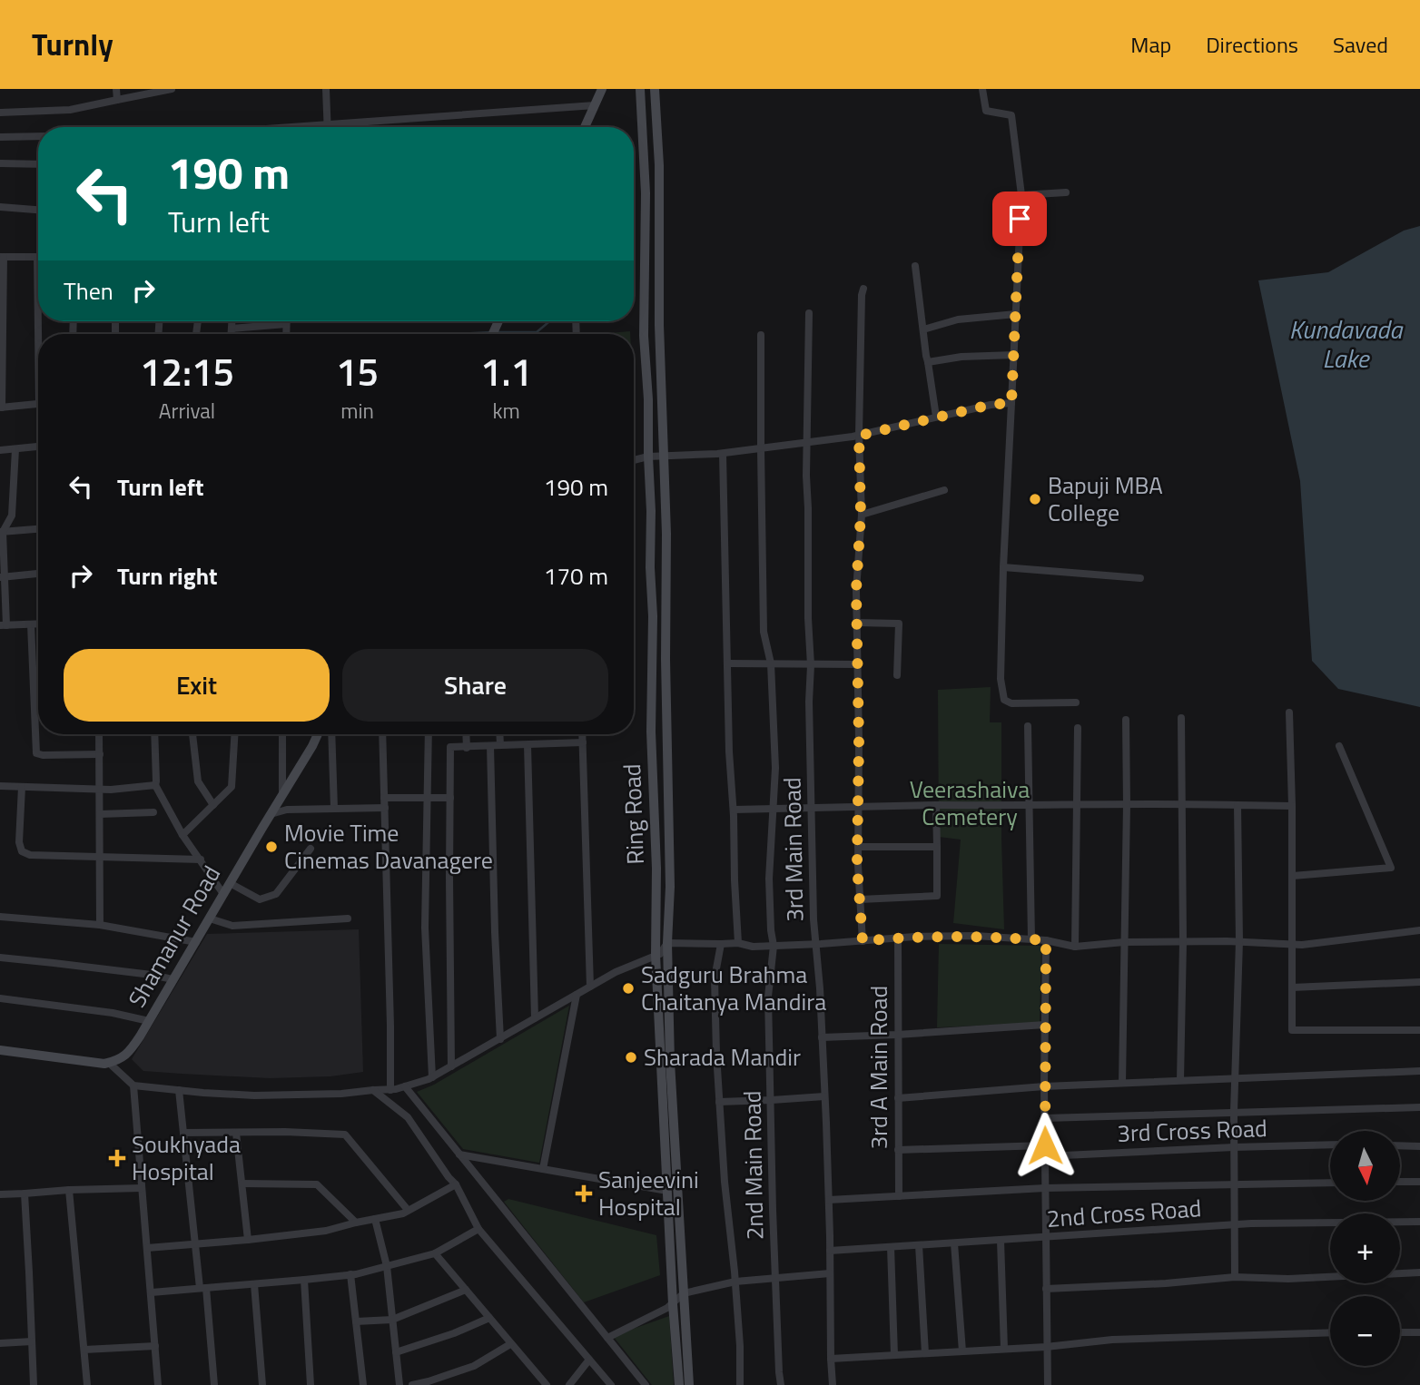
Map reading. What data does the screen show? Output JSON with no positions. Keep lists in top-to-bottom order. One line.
{"streets":{"main road":["Ring Road","Shamanur Road"],"street":["3rd Main Road","3rd A Main Road","3rd Cross Road","2nd Main Road","2nd Cross Road"]},"crossings":[["3rd Main Road","2nd Cross Road"]],"water":["Kundavada Lake"],"parks":["Veerashaiva Cemetery"],"places":{"other":["Bapuji MBA College","Movie Time Cinemas Davanagere","Sadguru Brahma Chaitanya Mandira","Sharada Mandir"],"health":["Soukhyada Hospital","Sanjeevini Hospital"]},"north":"bottom","page":{"header":"Turnly","nav":["Map","Directions","Saved"],"turn":["190 m","Turn left"],"then":"Then","eta":["12:15","Arrival","15","min","1.1","km"],"list":[{"name":"Turn left","value":"190 m"},{"name":"Turn right","value":"170 m"}],"buttons":["Exit","Share"],"map_buttons":["+","−"]}}
